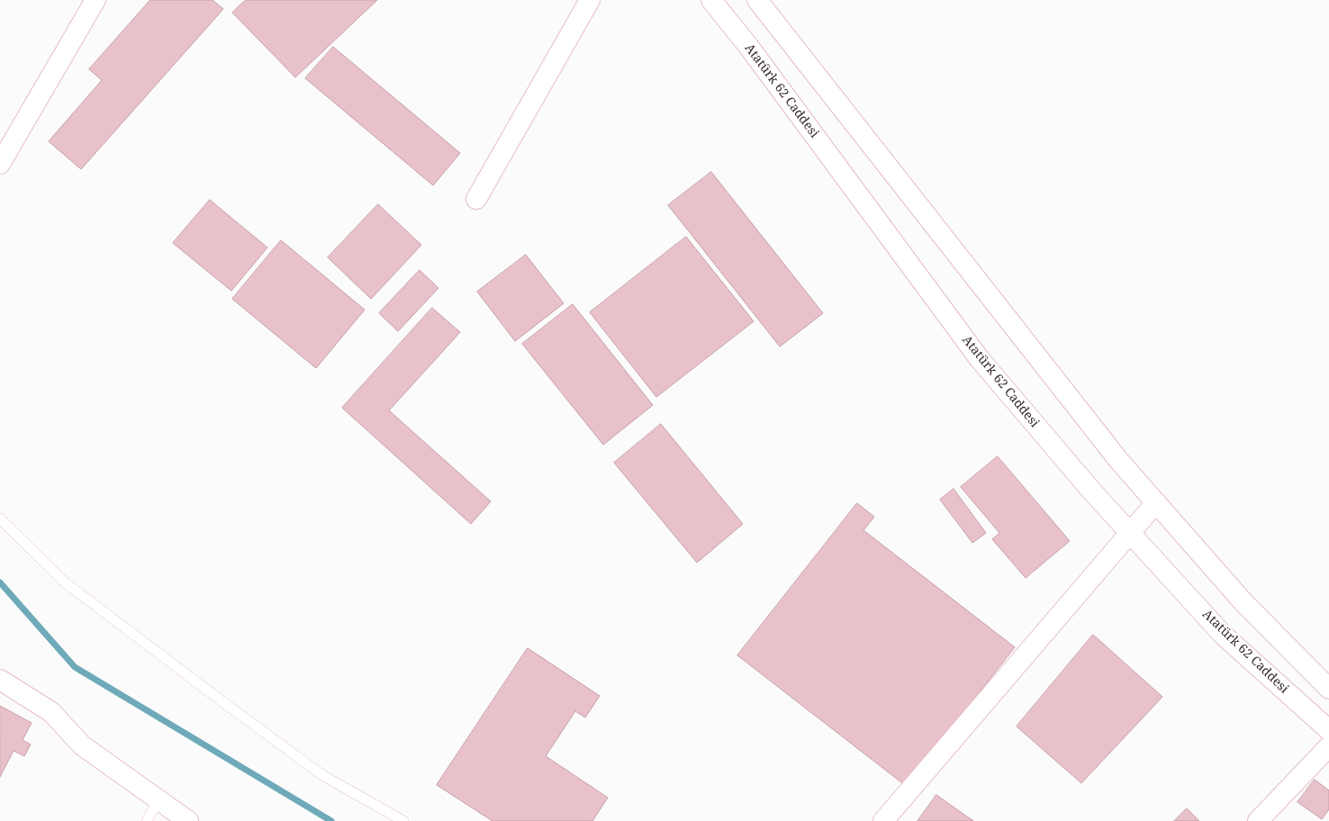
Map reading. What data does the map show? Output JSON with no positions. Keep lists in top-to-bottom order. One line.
{"streets":{"street":["Atatürk 62 Caddesi"]}}
